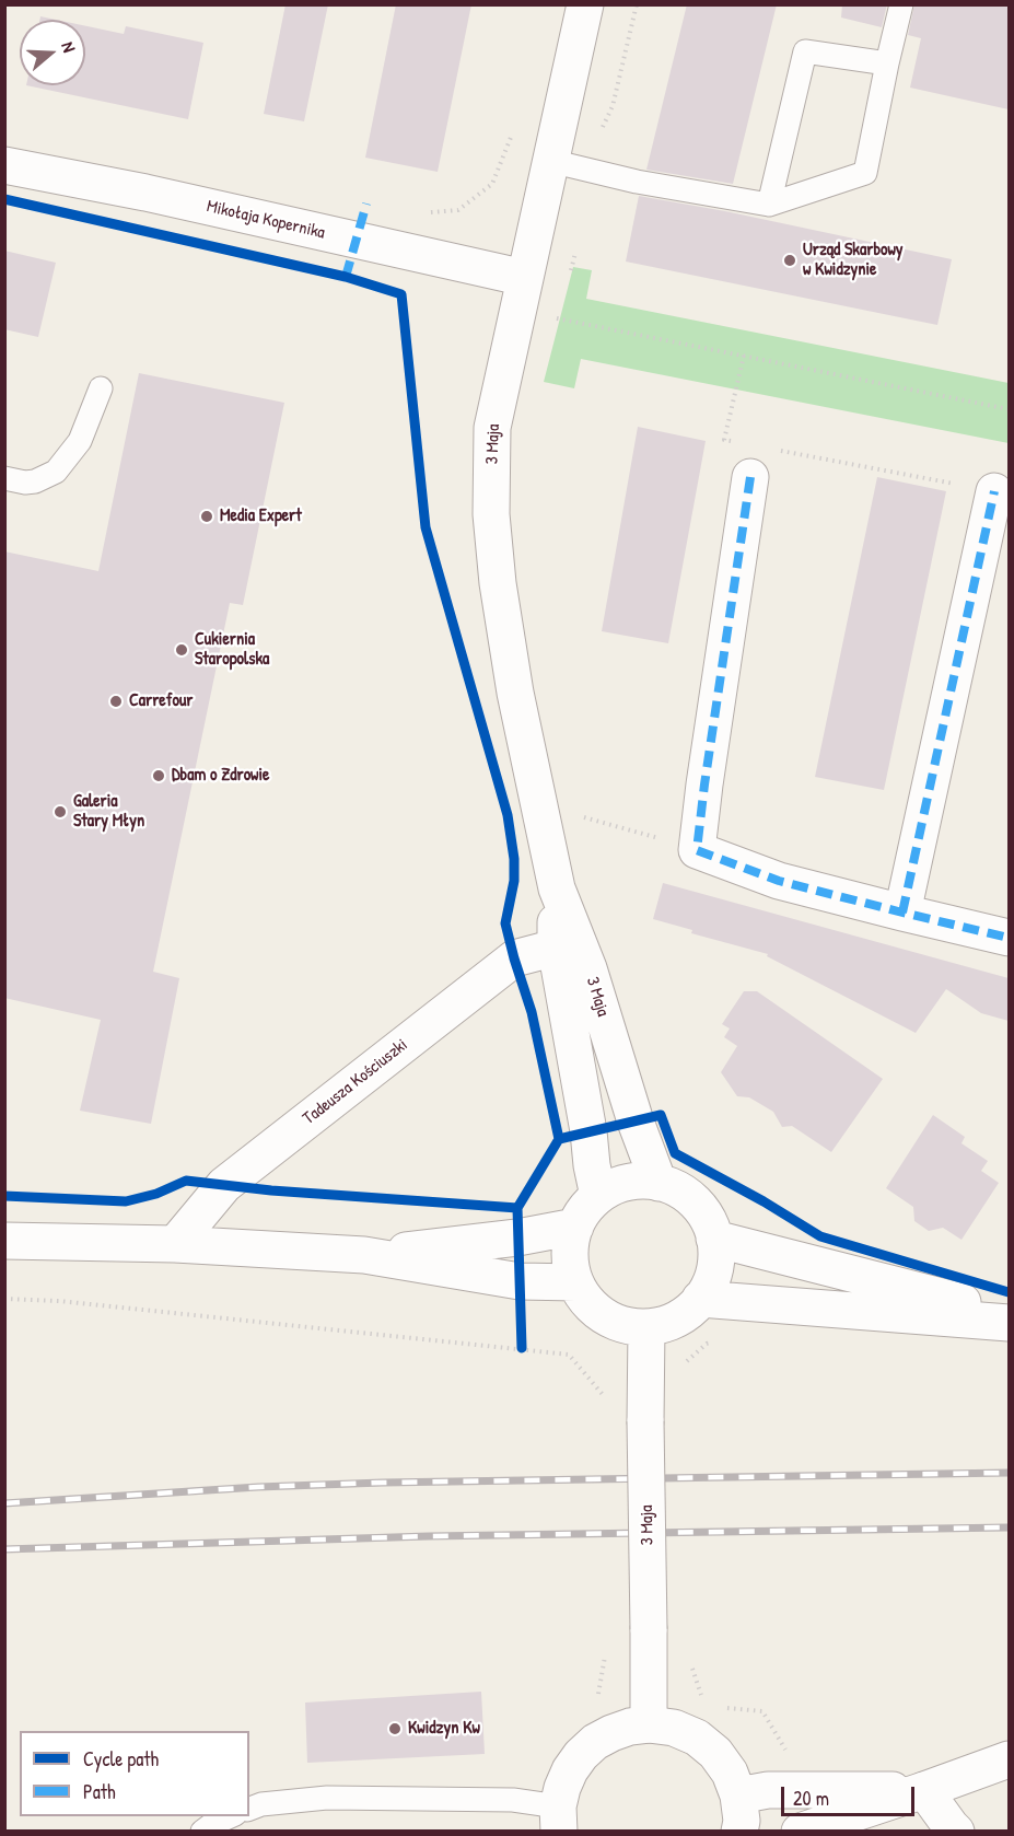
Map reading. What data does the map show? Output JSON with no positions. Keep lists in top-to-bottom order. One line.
{"streets":{"street":["Mikołaja Kopernika","3 Maja","Tadeusza Kościuszki"]},"crossings":[["Mikołaja Kopernika","3 Maja"],["3 Maja","Tadeusza Kościuszki"]],"places":["Urząd Skarbowy w Kwidzynie","Media Expert","Cukiernia Staropolska","Carrefour","Dbam o Zdrowie","Galeria Stary Młyn","Kwidzyn Kw"],"legend":["Cycle path","Path"],"scale_bar":"20 m","north":"right"}
